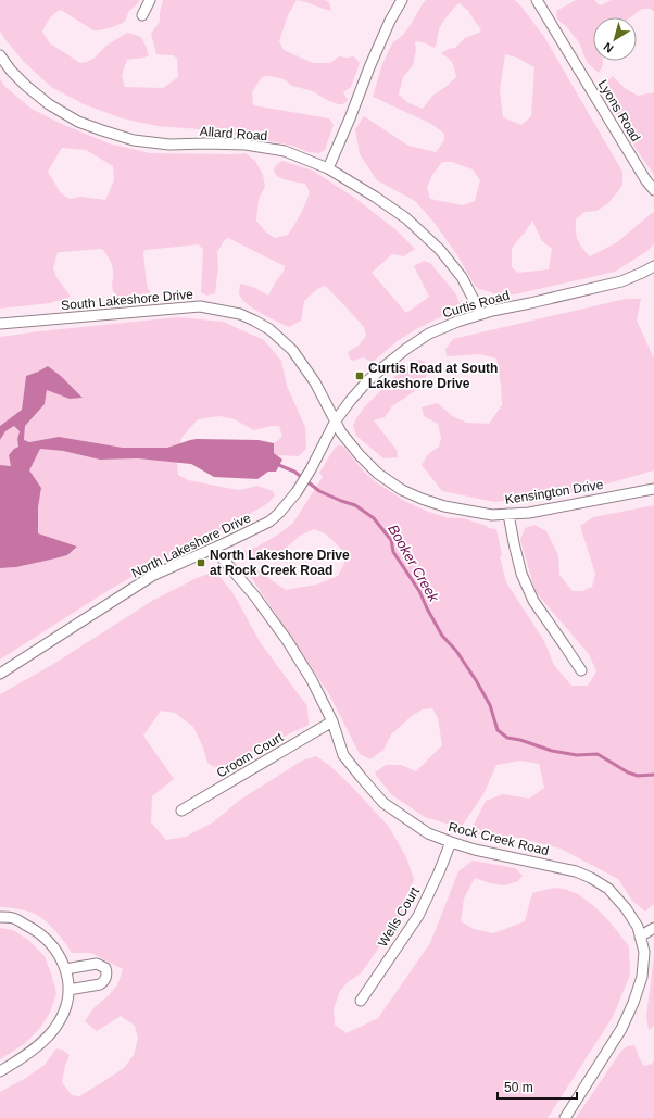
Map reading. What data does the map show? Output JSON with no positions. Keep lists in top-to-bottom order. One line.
{"streets":{"street":["Lyons Road","Allard Road","South Lakeshore Drive","Curtis Road","Kensington Drive","North Lakeshore Drive","Croom Court","Rock Creek Road","Wells Court"]},"crossings":[["Allard Road","Curtis Road"],["South Lakeshore Drive","Curtis Road"],["South Lakeshore Drive","Kensington Drive"],["South Lakeshore Drive","North Lakeshore Drive"],["Curtis Road","Kensington Drive"],["Curtis Road","North Lakeshore Drive"],["Kensington Drive","North Lakeshore Drive"],["North Lakeshore Drive","Rock Creek Road"],["Croom Court","Rock Creek Road"],["Rock Creek Road","Wells Court"]],"water":["Booker Creek"],"places":{"transit":["Curtis Road at South Lakeshore Drive","North Lakeshore Drive at Rock Creek Road"]},"scale_bar":"50 m","north":"bottom left"}
